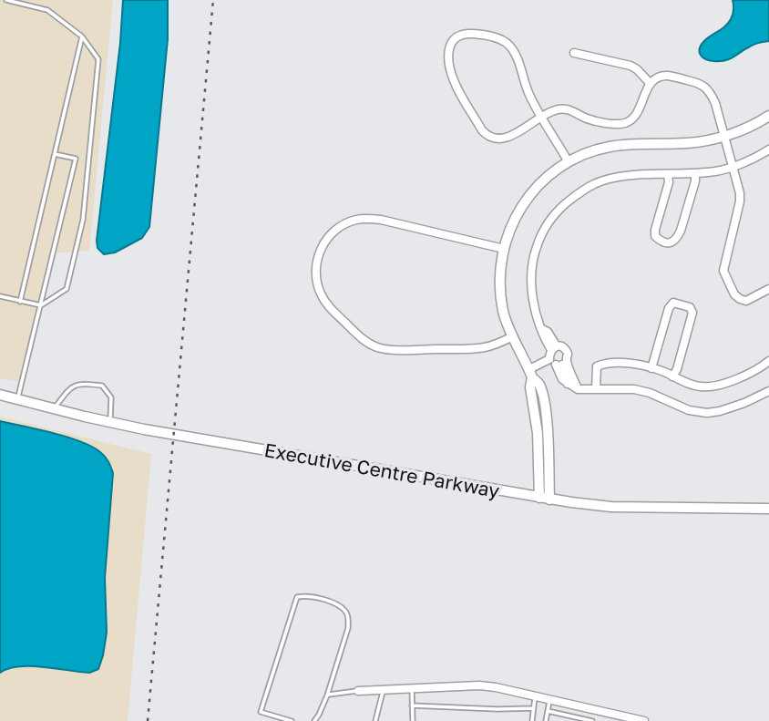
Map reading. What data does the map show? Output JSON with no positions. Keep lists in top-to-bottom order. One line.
{"streets":{"street":["Executive Centre Parkway"]}}
